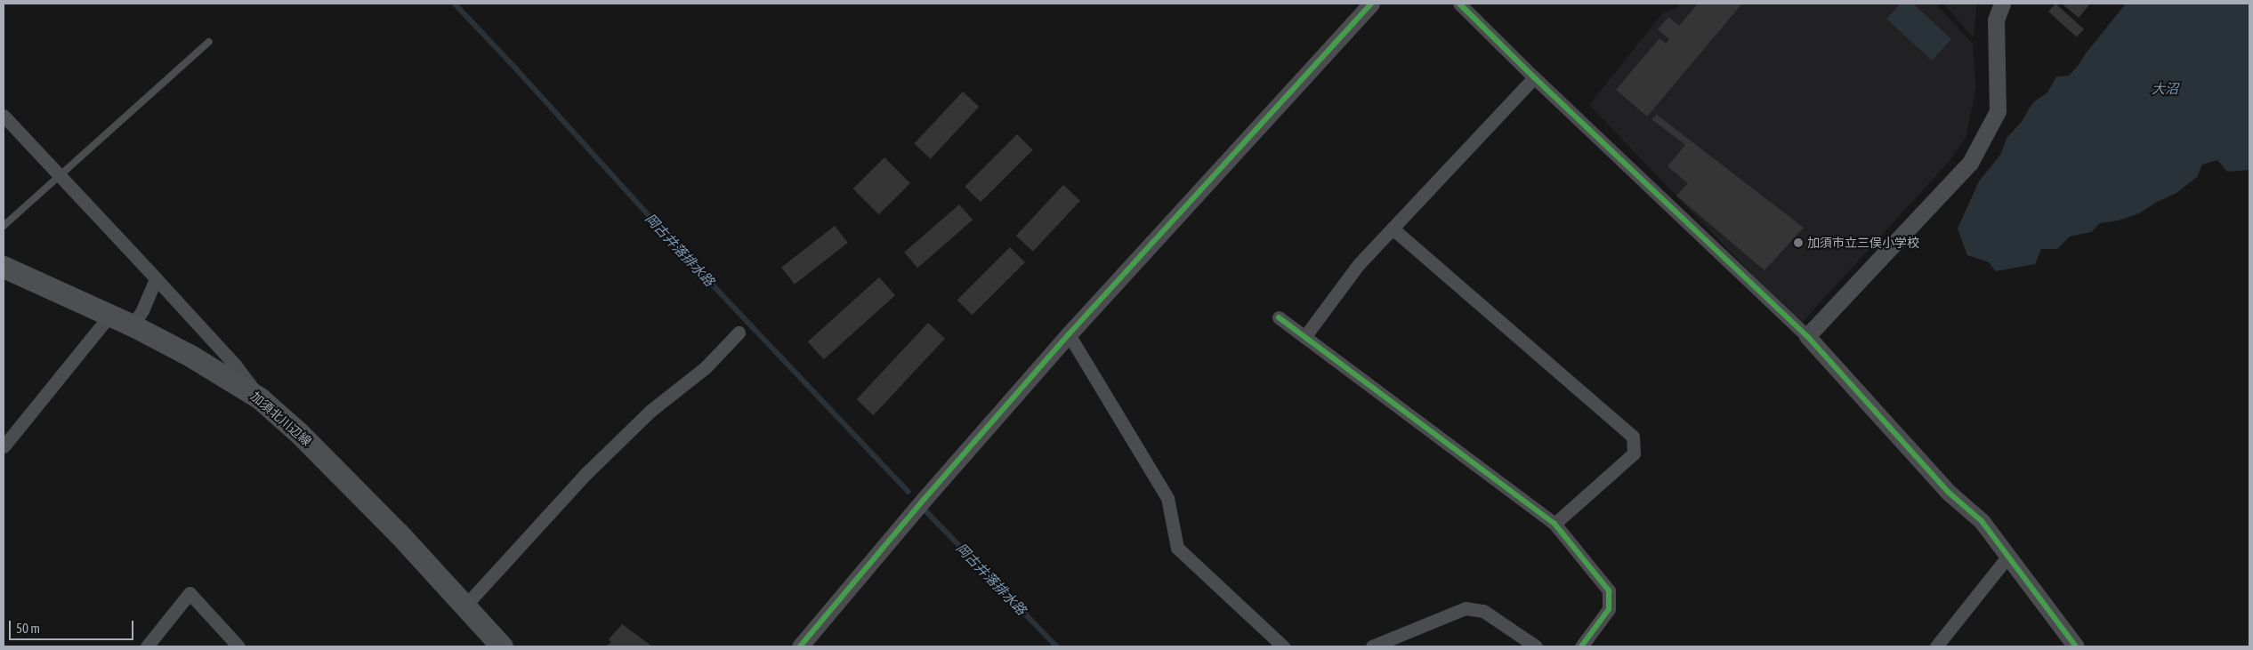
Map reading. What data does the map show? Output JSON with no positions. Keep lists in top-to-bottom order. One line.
{"streets":{"main road":["加須北川辺線"]},"water":["大沼","岡古井落排水路"],"places":["加須市立三俣小学校"],"scale_bar":"50 m"}
